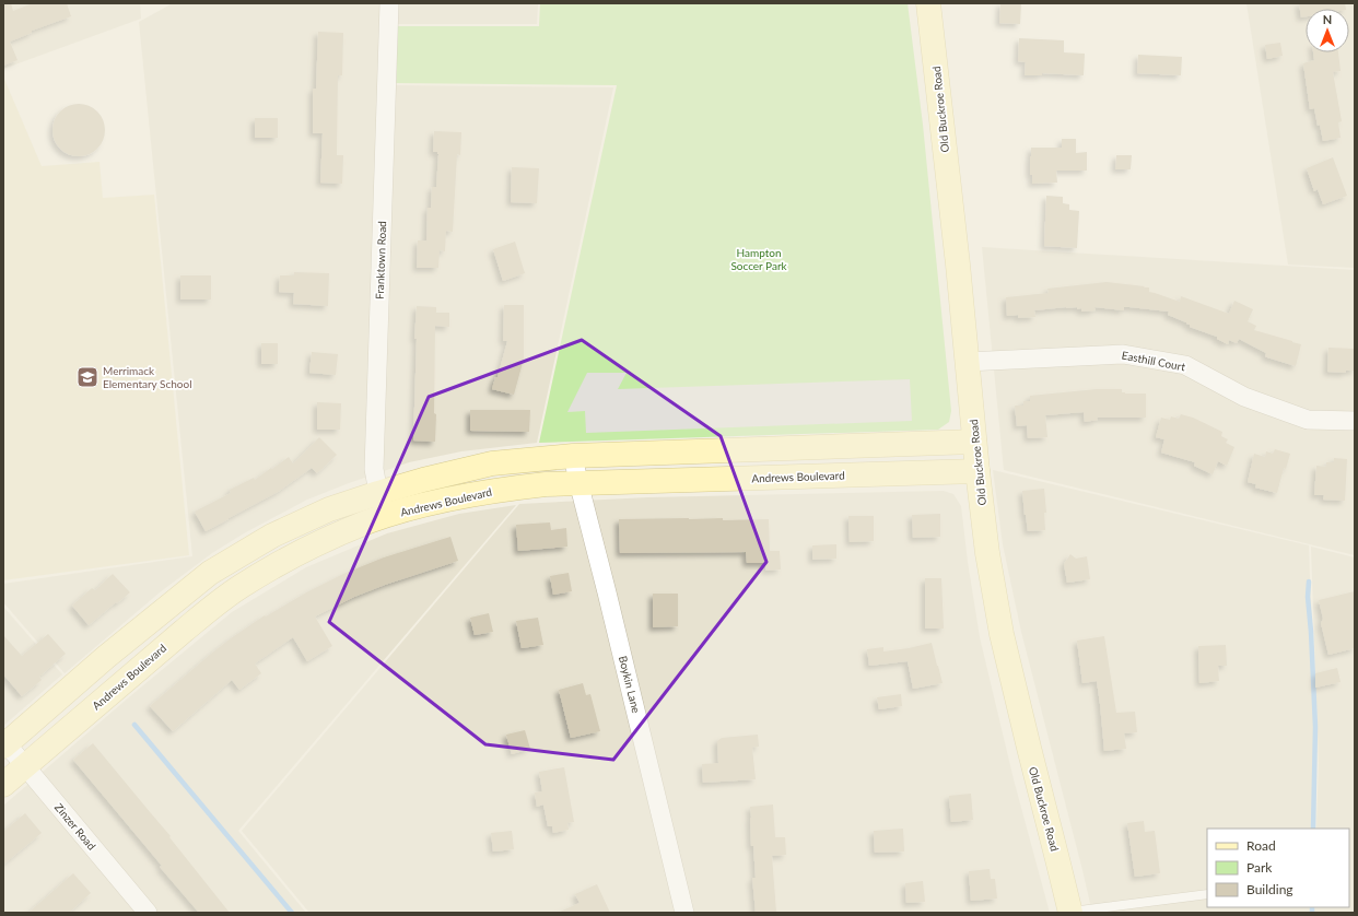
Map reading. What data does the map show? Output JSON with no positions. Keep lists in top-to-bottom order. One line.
{"streets":{"street":["Old Buckroe Road","Franktown Road","Easthill Court","Andrews Boulevard","Boykin Lane","Zinzer Road"]},"crossings":[["Old Buckroe Road","Easthill Court"],["Old Buckroe Road","Andrews Boulevard"],["Franktown Road","Andrews Boulevard"],["Andrews Boulevard","Boykin Lane"],["Andrews Boulevard","Zinzer Road"]],"parks":["Hampton Soccer Park"],"places":{"school or university":["Merrimack Elementary School"]},"legend":["Road","Park","Building"],"north":"top"}
